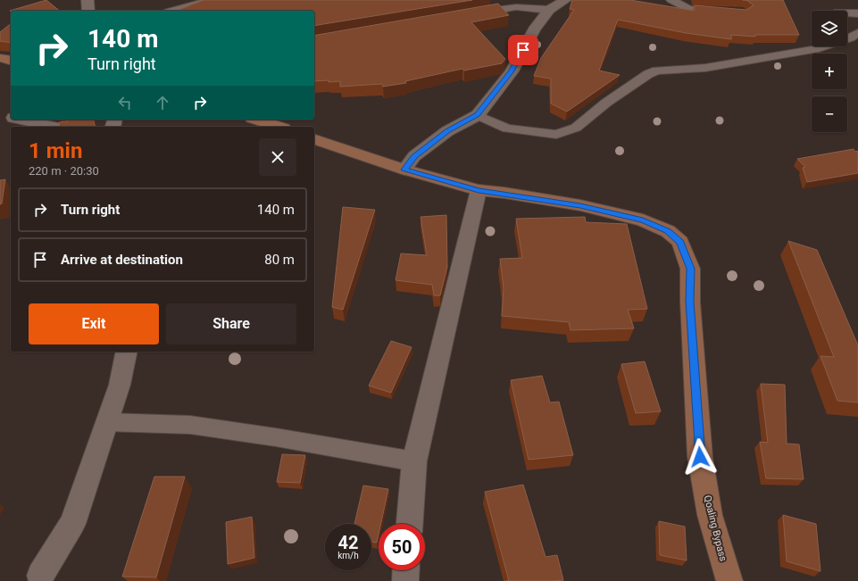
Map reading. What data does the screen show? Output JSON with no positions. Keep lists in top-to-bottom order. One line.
{"streets":{"main road":["Qoaling Bypass"]},"page":{"map_buttons":["+","−"],"turn":["140 m","Turn right"],"heading":["1 min","220 m · 20:30"],"list":[{"name":"Turn right","value":"140 m"},{"name":"Arrive at destination","value":"80 m"}],"buttons":["Exit","Share"],"speed":"42 km/h","limit":"50"}}
